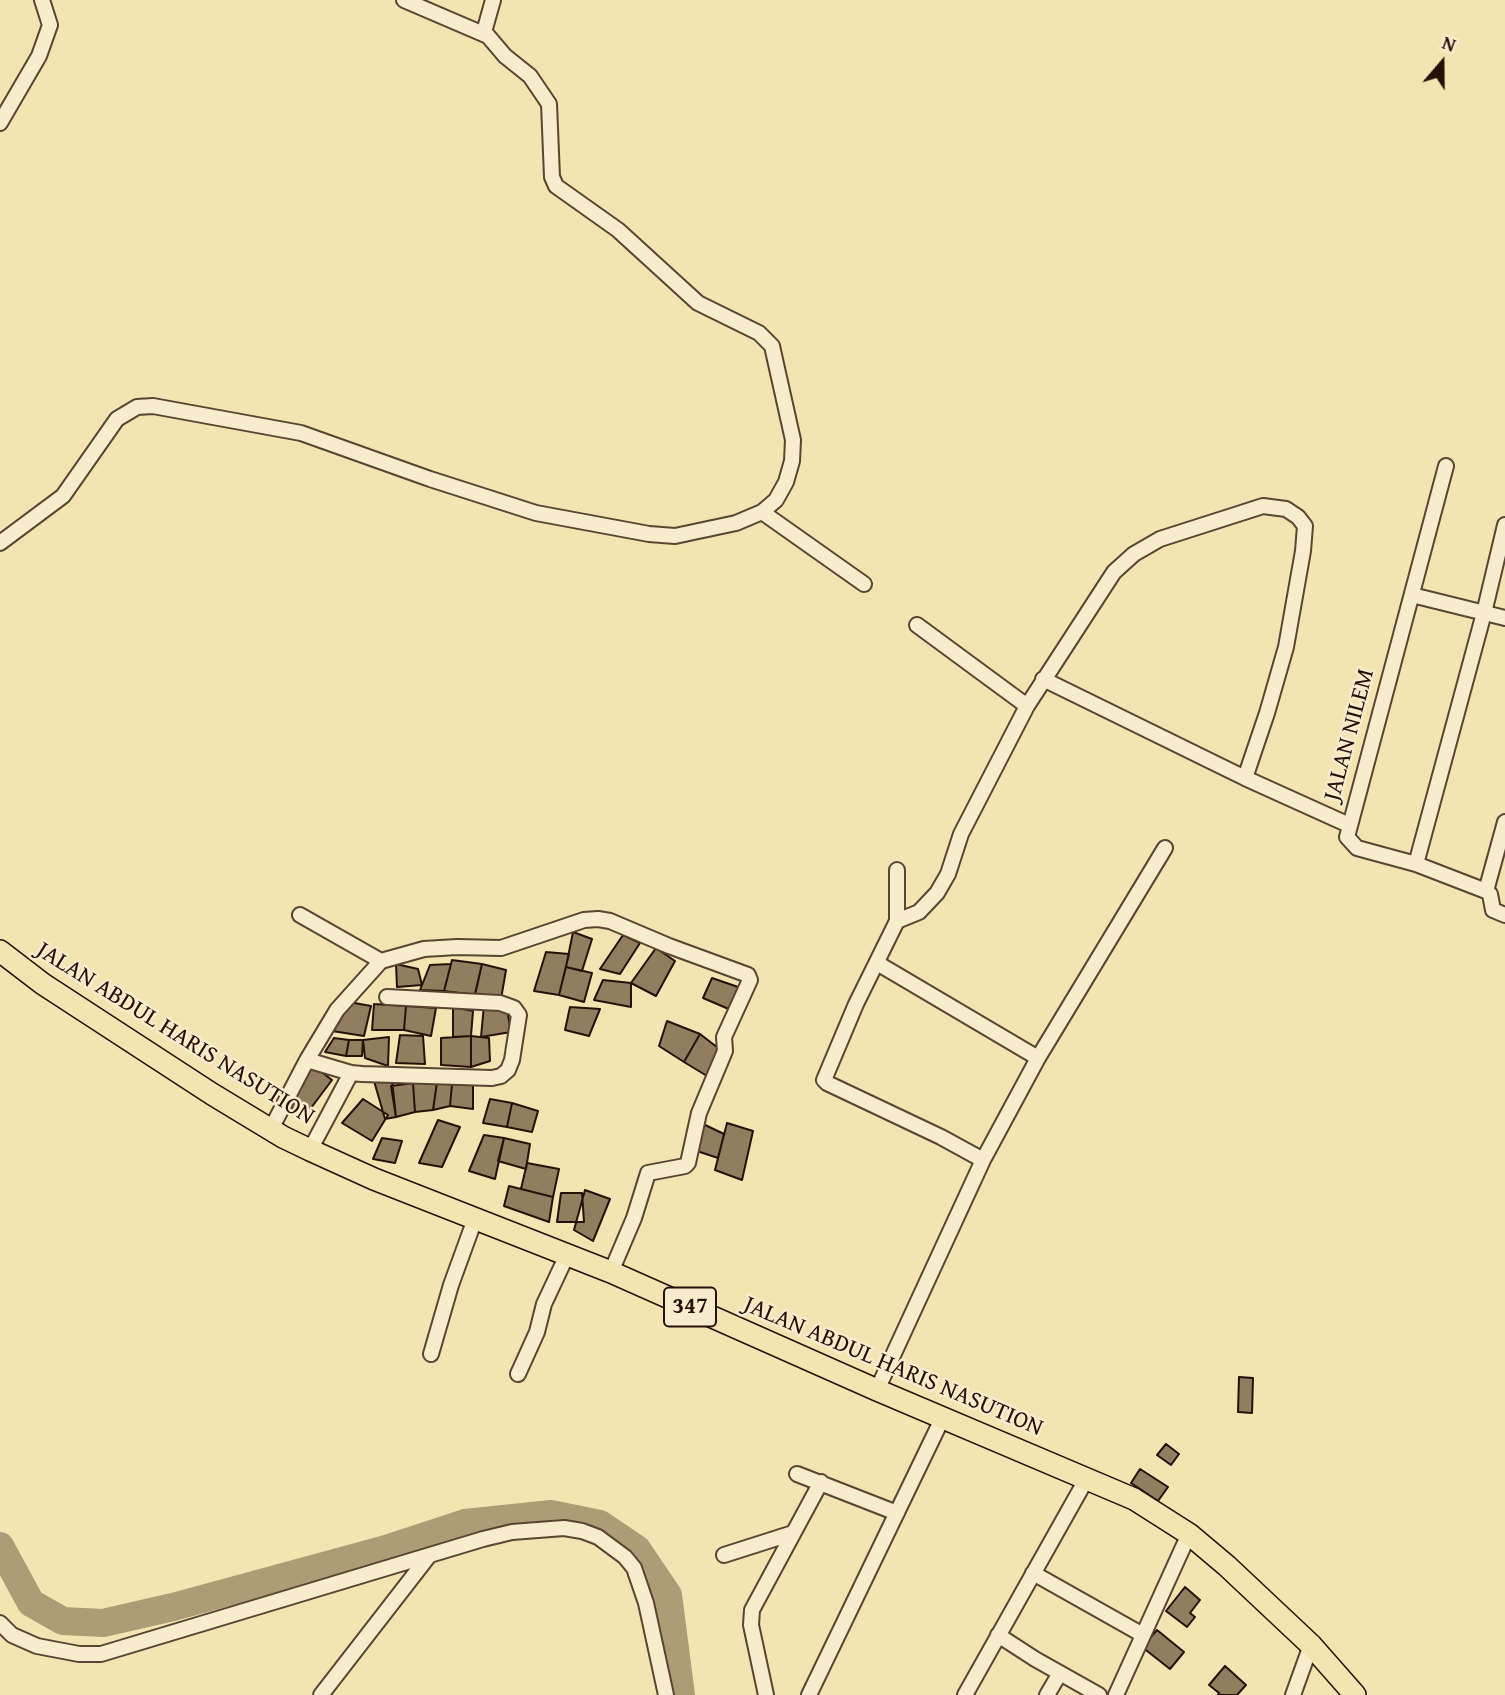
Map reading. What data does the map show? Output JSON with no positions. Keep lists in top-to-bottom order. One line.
{"streets":{"main road":["JALAN ABDUL HARIS NASUTION","347"],"street":["JALAN NILEM"]},"north":"top"}
